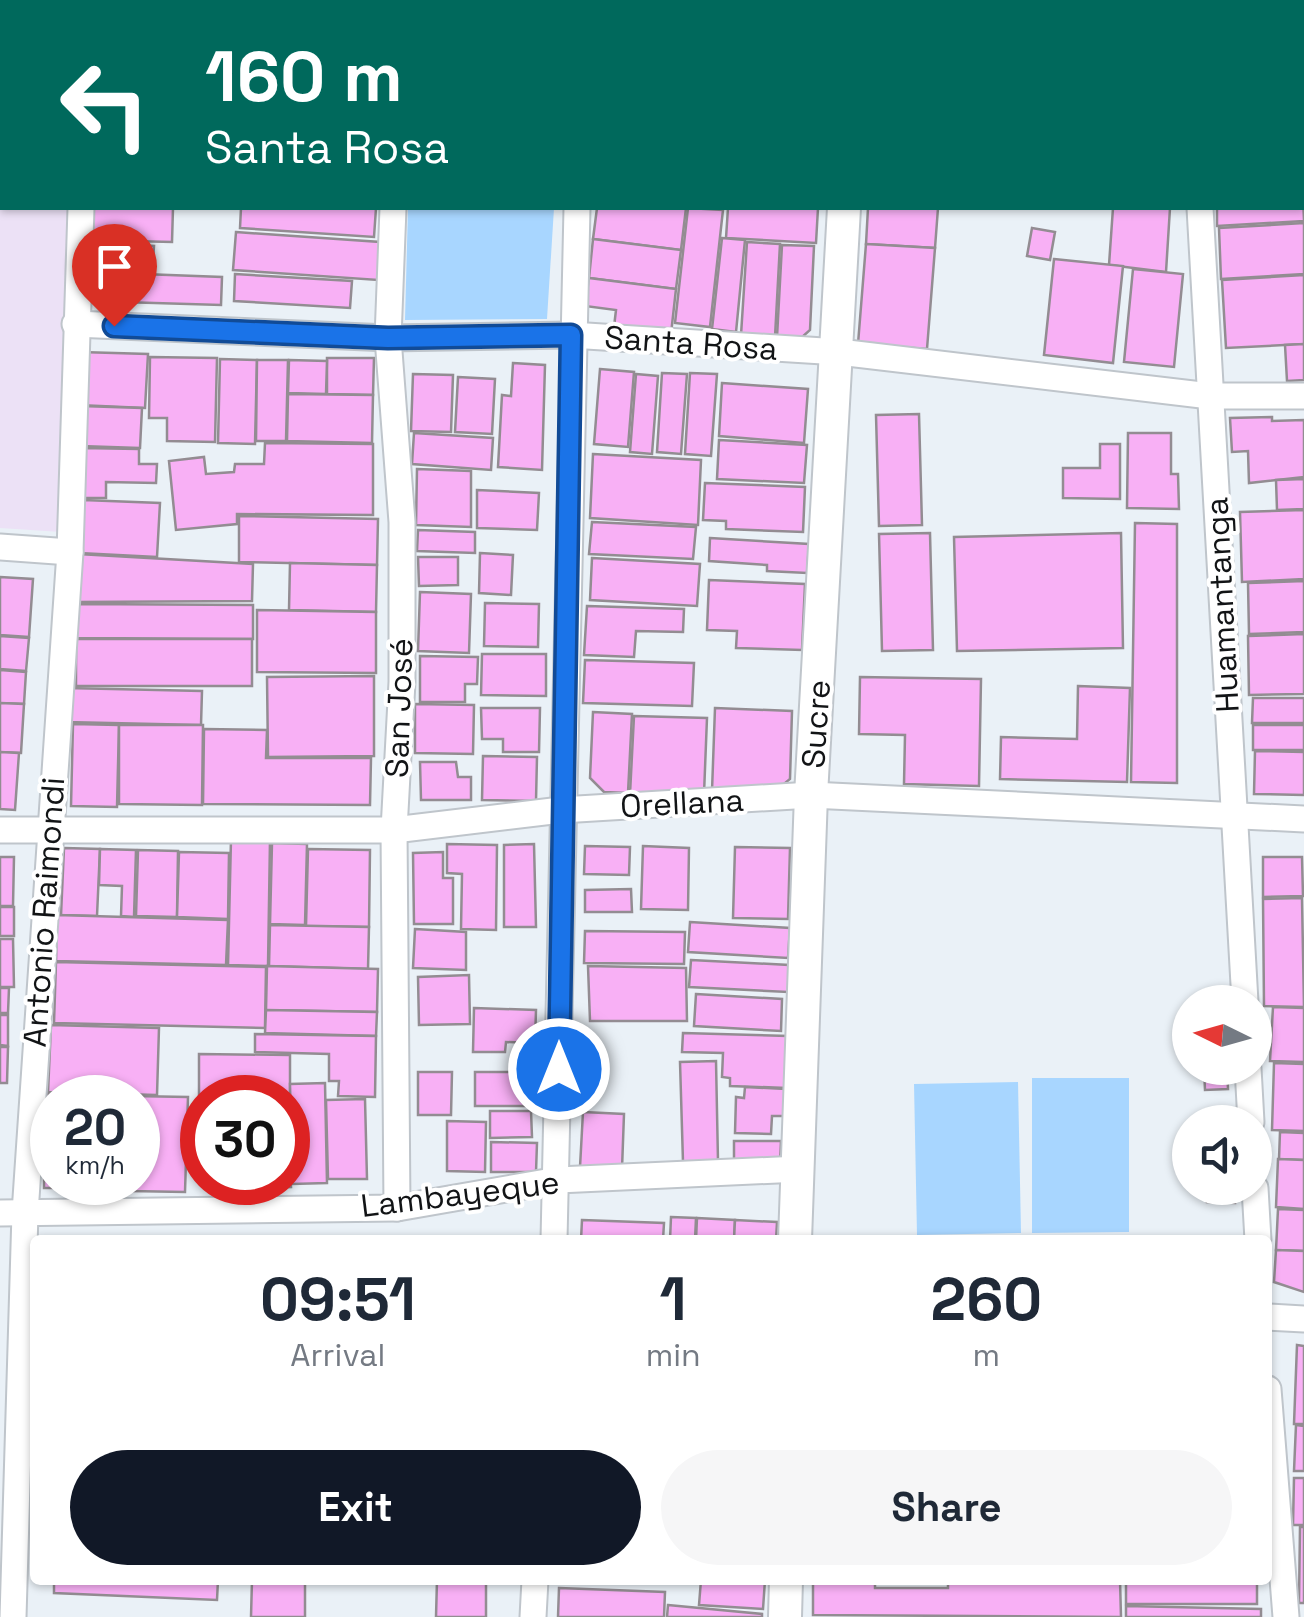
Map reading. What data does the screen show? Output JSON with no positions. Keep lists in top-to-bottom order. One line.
{"streets":{"street":["Santa Rosa","Huamantanga","San José","Sucre","Orellana","Antonio Raimondi","Lambayeque"]},"crossings":[["Santa Rosa","Huamantanga"],["Santa Rosa","San José"],["Santa Rosa","Sucre"],["Santa Rosa","Antonio Raimondi"],["Huamantanga","Orellana"],["San José","Orellana"],["San José","Lambayeque"],["Sucre","Orellana"],["Sucre","Lambayeque"],["Orellana","Antonio Raimondi"],["Antonio Raimondi","Lambayeque"]],"north":"left","page":{"turn":["160 m","Santa Rosa"],"speed":"20 km/h","limit":"30","eta":["09:51","Arrival","1","min","260","m"],"buttons":["Exit","Share"]}}
